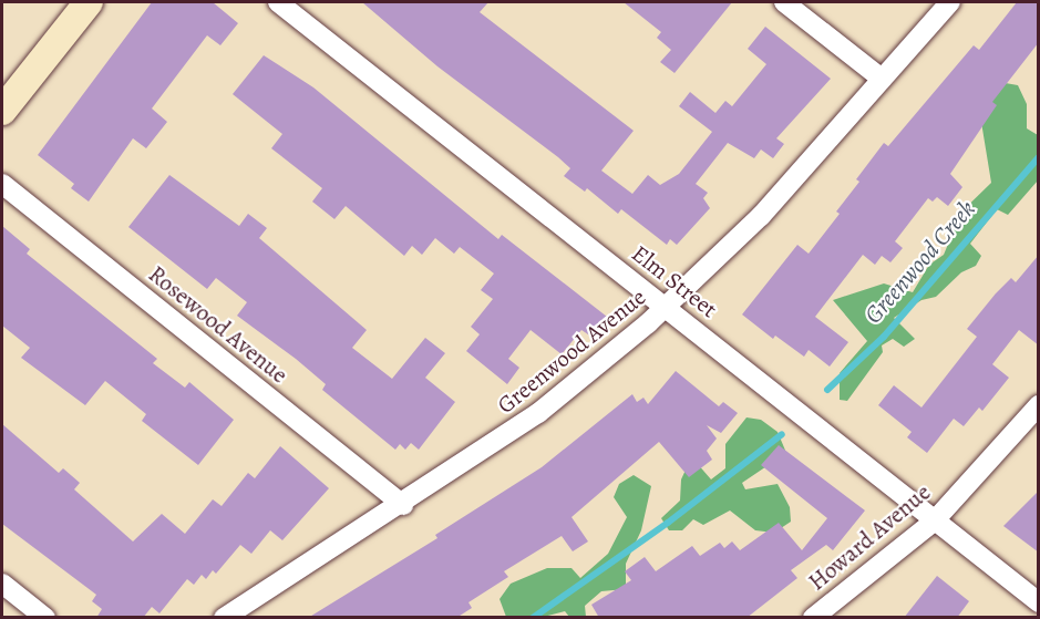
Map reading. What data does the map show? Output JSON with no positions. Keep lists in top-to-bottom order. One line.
{"streets":{"street":["Elm Street","Rosewood Avenue","Greenwood Avenue","Howard Avenue"]},"crossings":[["Elm Street","Greenwood Avenue"],["Elm Street","Howard Avenue"],["Rosewood Avenue","Greenwood Avenue"]],"water":["Greenwood Creek"]}
